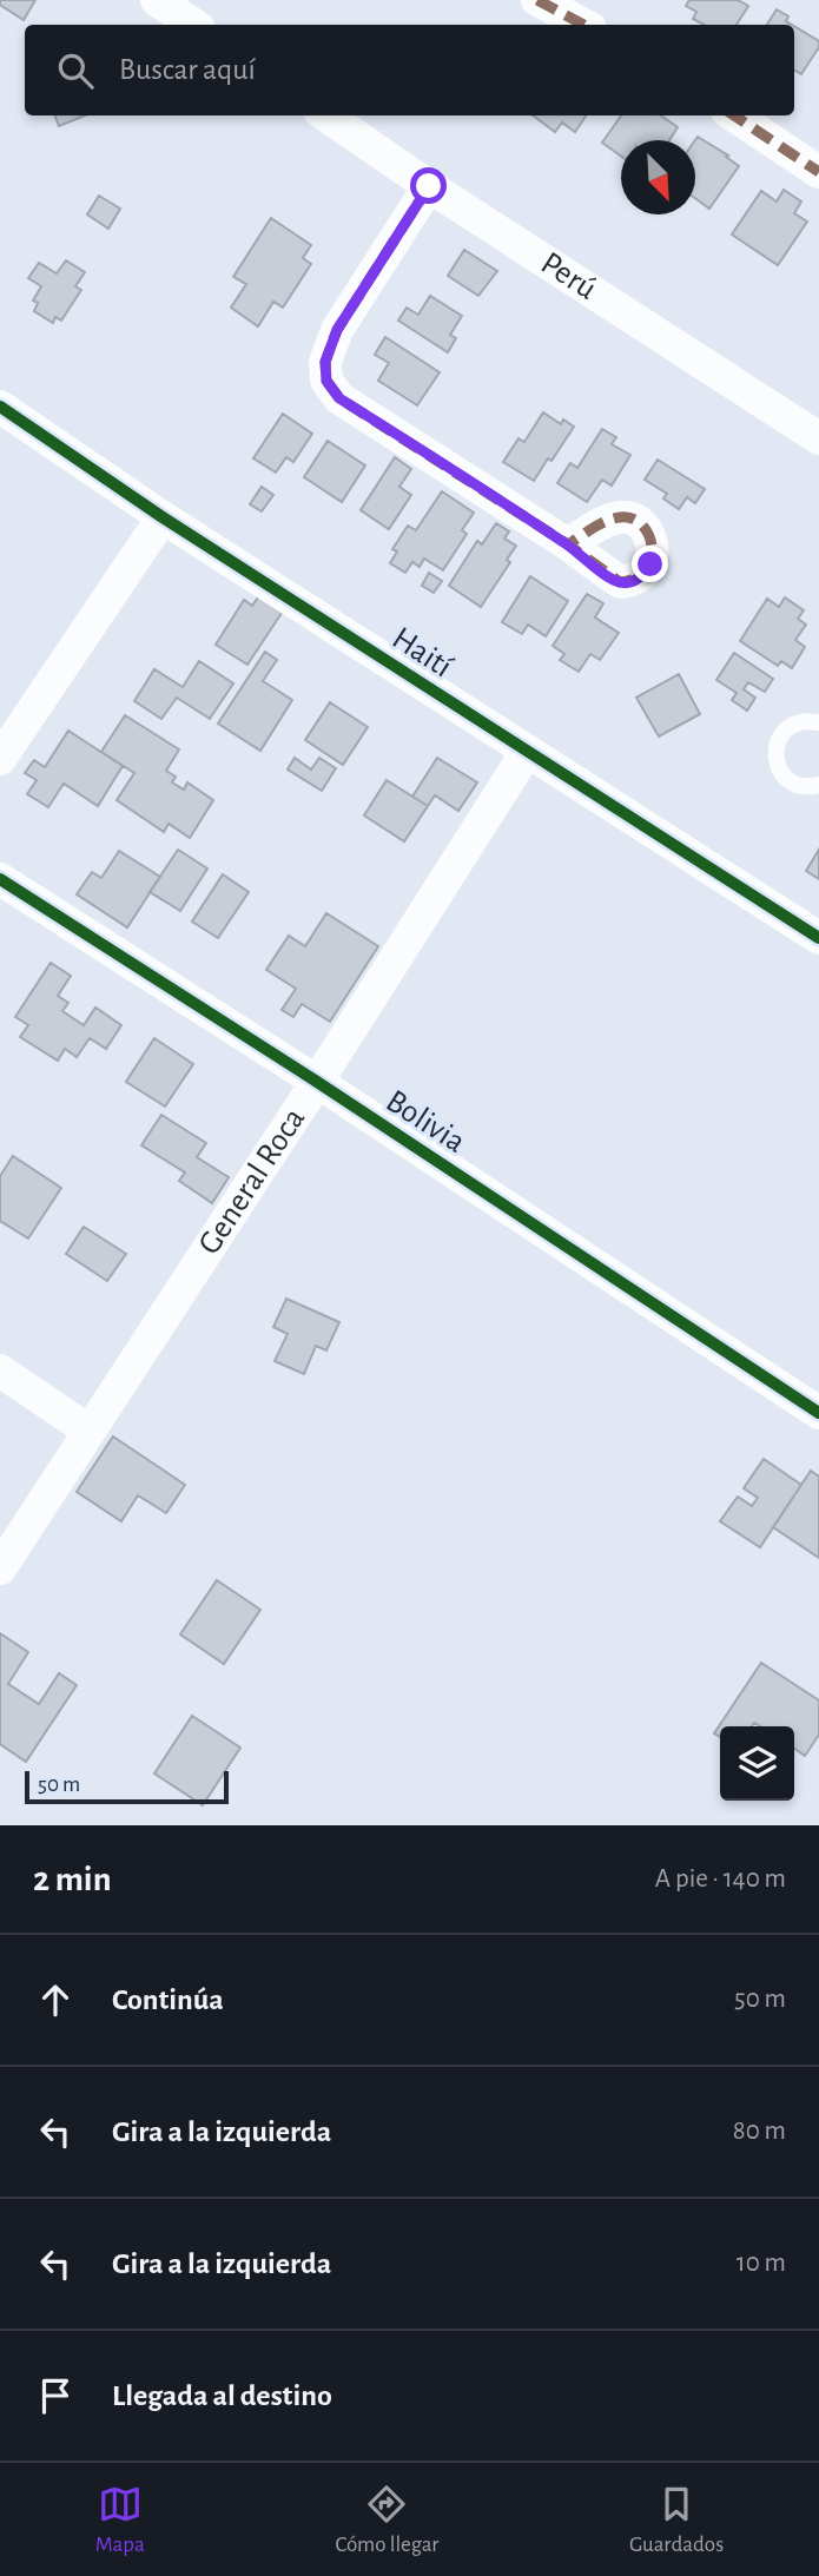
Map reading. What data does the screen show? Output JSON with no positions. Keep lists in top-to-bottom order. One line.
{"streets":{"street":["Perú","Haití","Bolivia","General Roca"]},"crossings":[["Haití","General Roca"],["Bolivia","General Roca"]],"scale_bar":"50 m","north":"bottom right","page":{"search":"Buscar aquí","scale":"50 m","heading":["2 min","A pie · 140 m"],"list":[["Continúa","50 m"],["Gira a la izquierda","80 m"],["Gira a la izquierda","10 m"],"Llegada al destino"],"nav":["Mapa","Cómo llegar","Guardados"]}}
